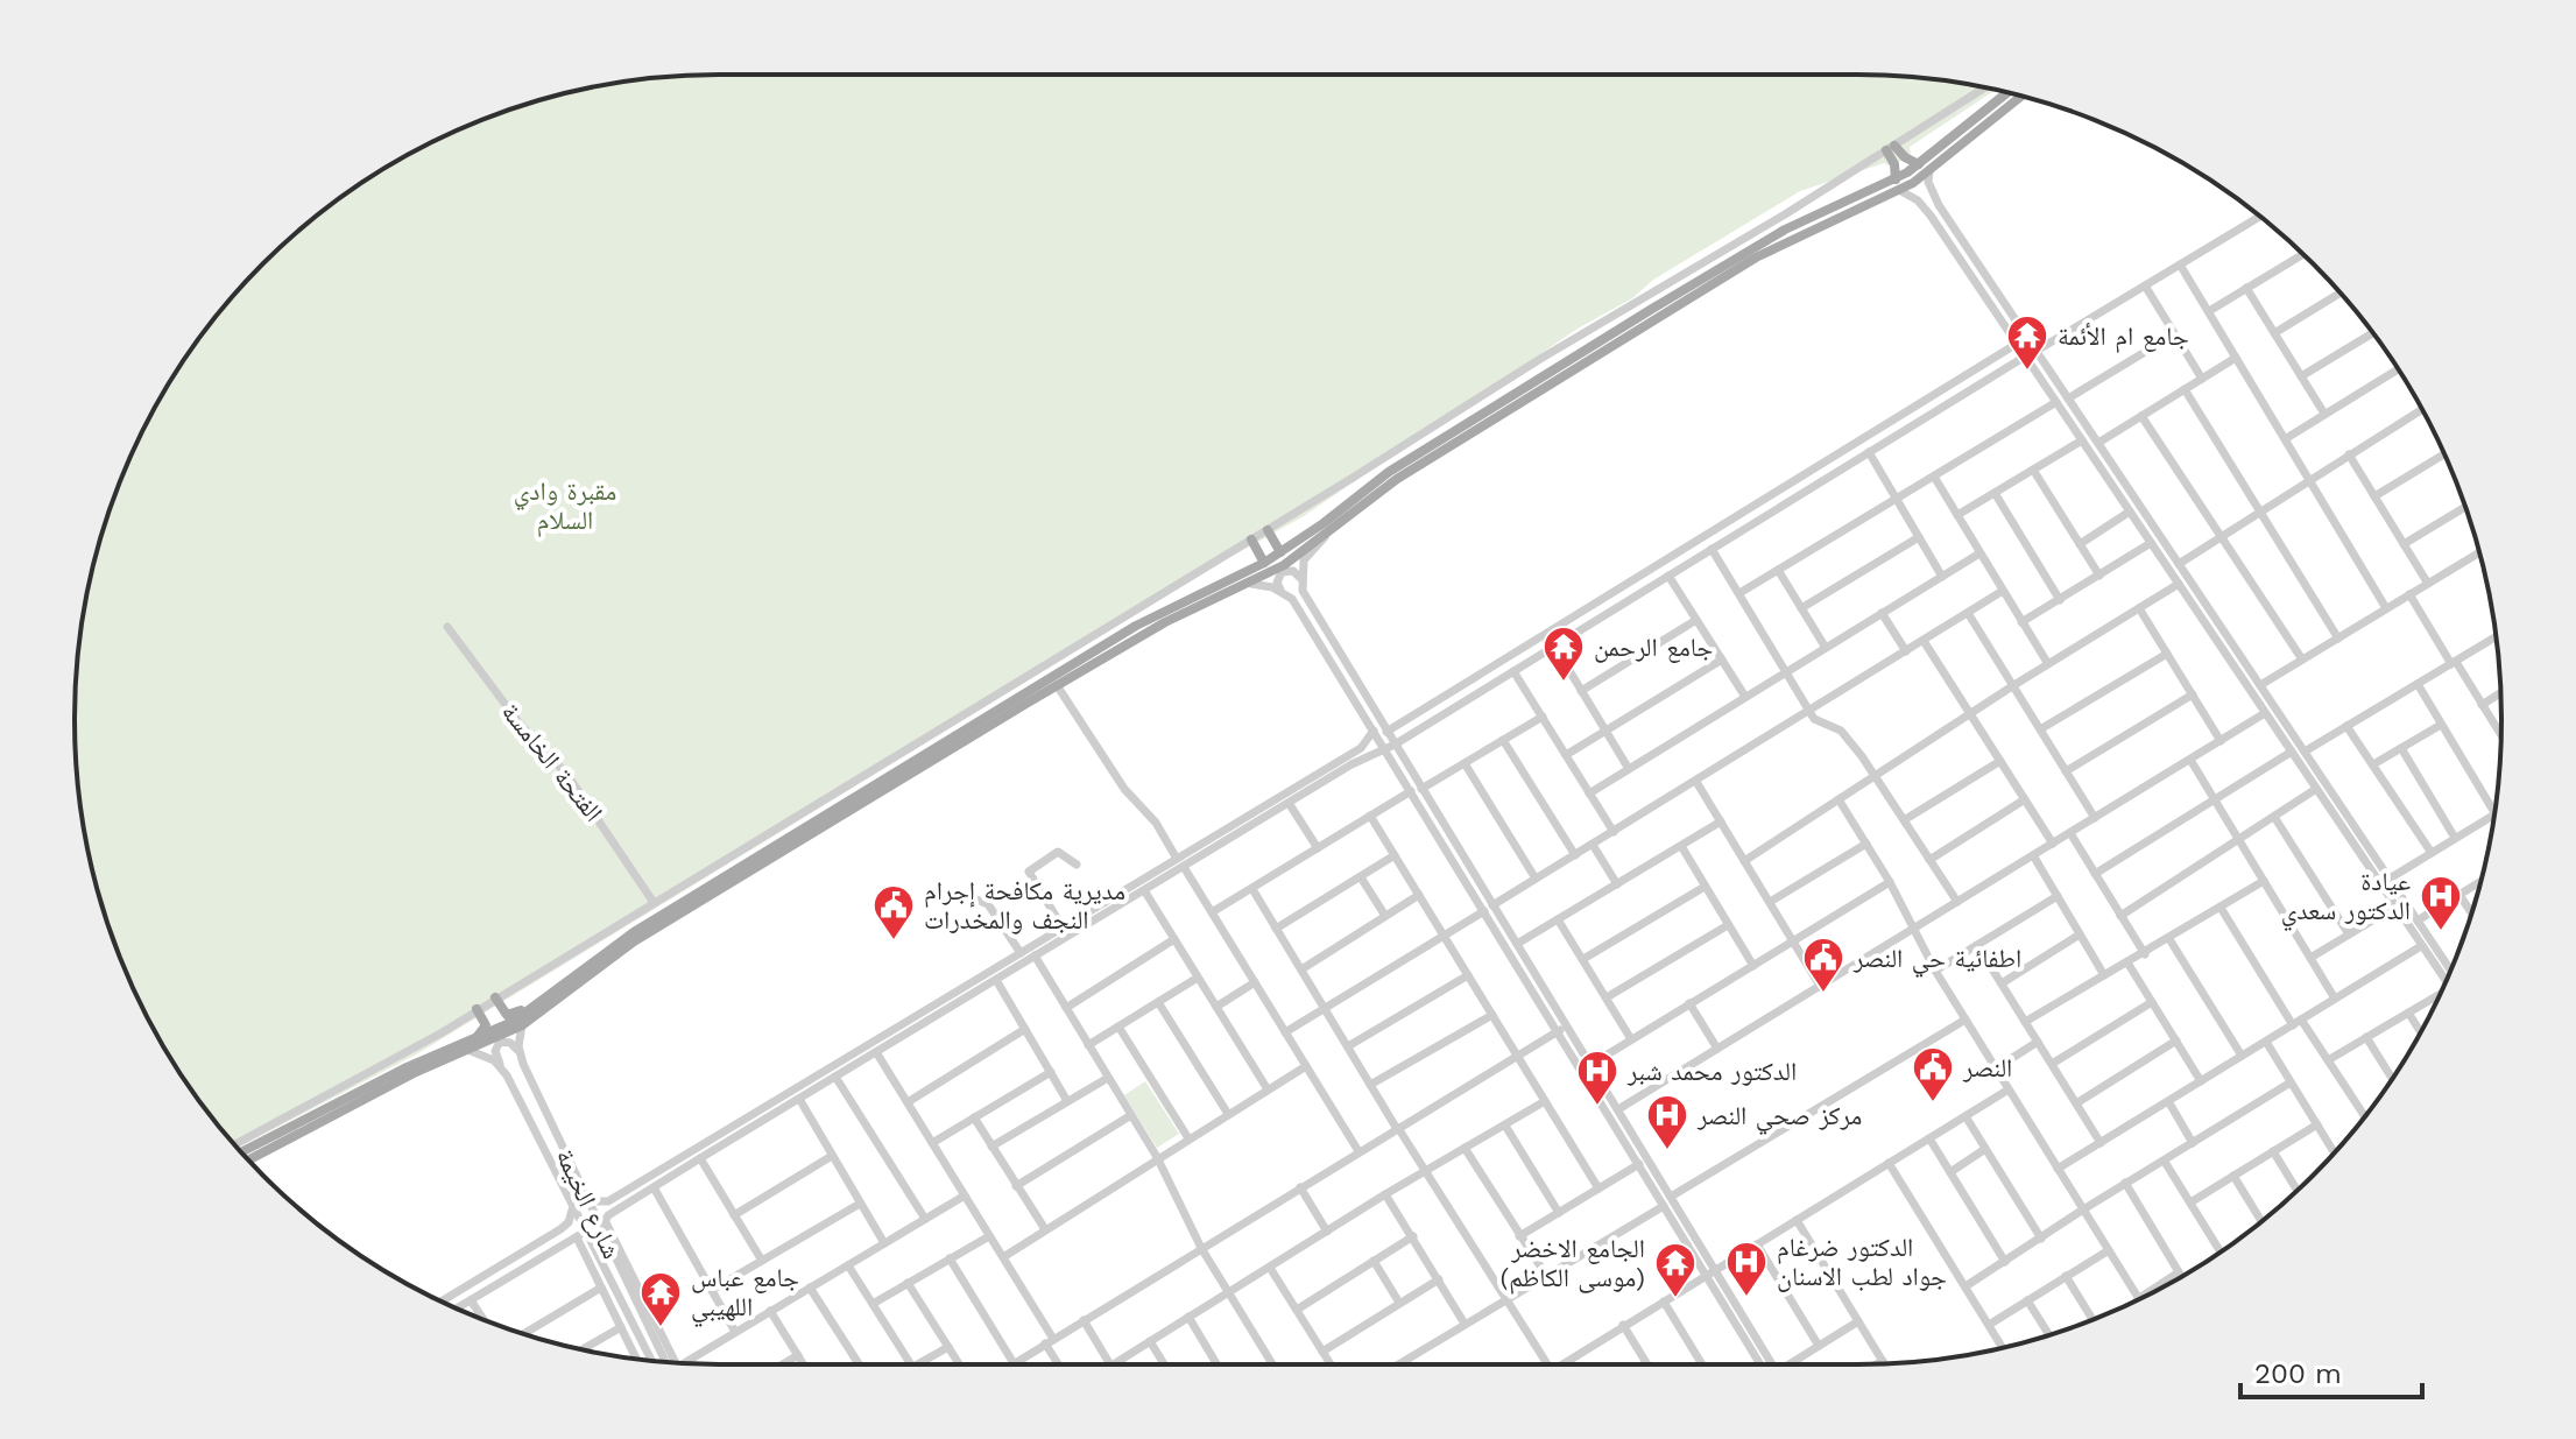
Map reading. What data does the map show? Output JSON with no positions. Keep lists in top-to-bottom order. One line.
{"streets":{"street":["الفتحة الخامسة","شارع الخيمة"]},"parks":["مقبرة وادي السلام"],"places":{"temple":["جامع ام الأئمة","جامع الرحمن","الجامع الاخضر (موسى الكاظم)","جامع عباس اللهيبي"],"hospital":["عيادة الدكتور سعدي","الدكتور محمد شبر","مركز صحي النصر","الدكتور ضرغام جواد لطب الاسنان"],"public building":["مديرية مكافحة إجرام النجف والمخدرات","اطفائية حي النصر","النصر"]},"scale_bar":"200 m"}
